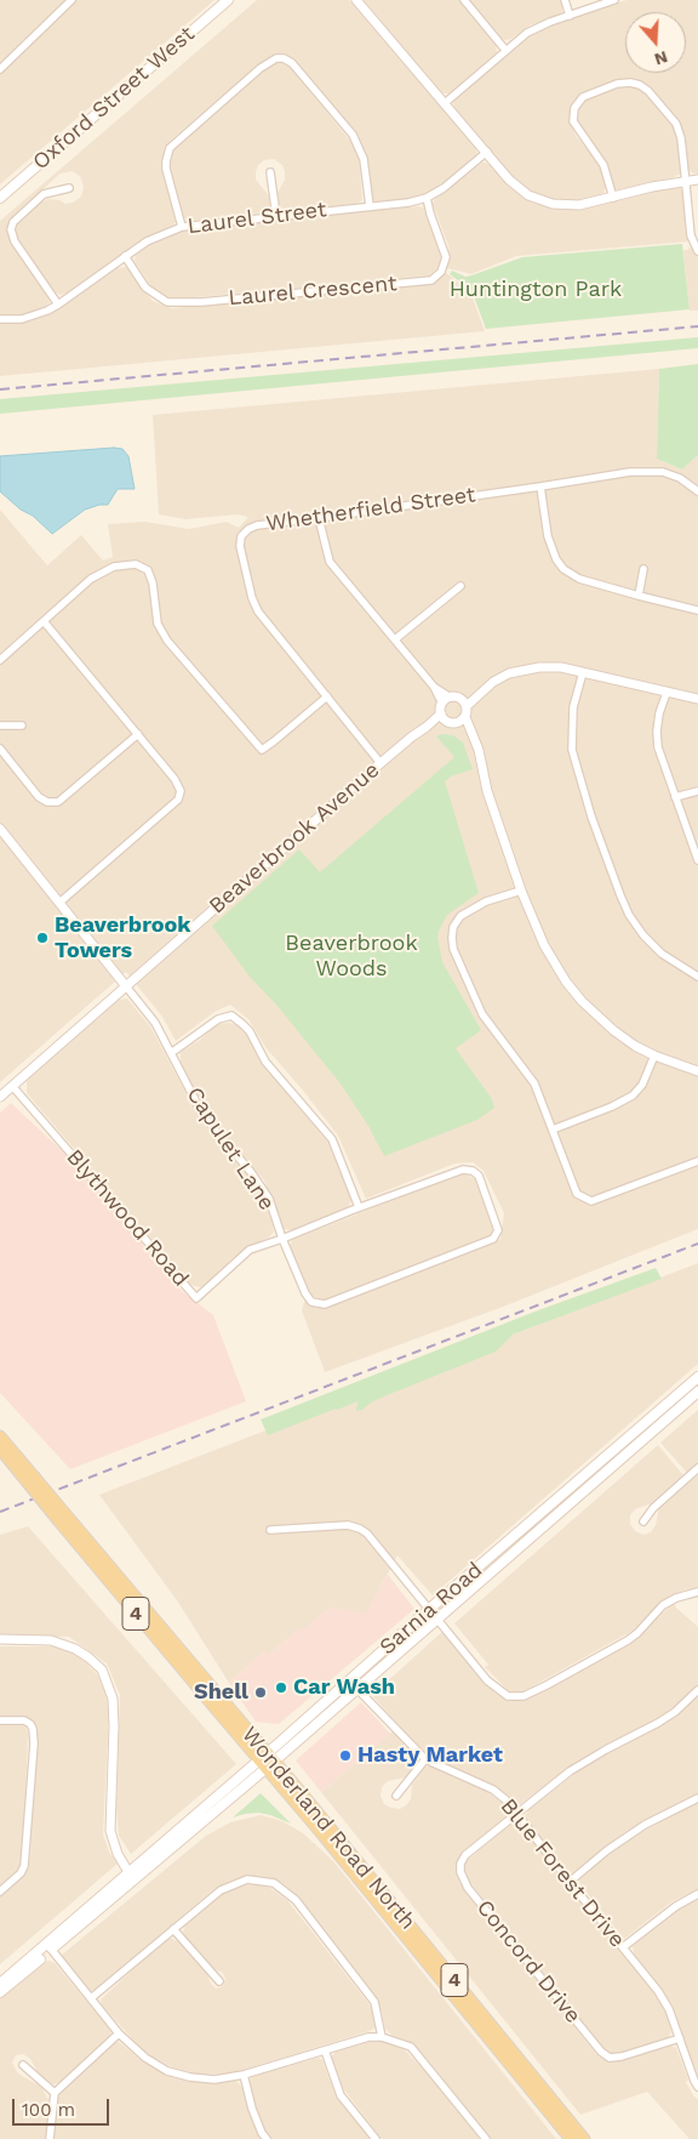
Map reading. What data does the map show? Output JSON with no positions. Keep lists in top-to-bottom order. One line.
{"streets":{"main road":["Oxford Street West","Sarnia Road","4","Wonderland Road North"],"street":["Laurel Street","Laurel Crescent","Whetherfield Street","Beaverbrook Avenue","Capulet Lane","Blythwood Road","Blue Forest Drive","Concord Drive"]},"crossings":[["Laurel Street","Laurel Crescent"],["Whetherfield Street","Beaverbrook Avenue"],["Beaverbrook Avenue","Capulet Lane"],["Beaverbrook Avenue","Blythwood Road"],["Capulet Lane","Blythwood Road"],["Sarnia Road","Wonderland Road North"],["Sarnia Road","Blue Forest Drive"],["Blue Forest Drive","Concord Drive"]],"parks":["Huntington Park","Beaverbrook Woods"],"places":["Beaverbrook Towers","Car Wash","Shell","Hasty Market"],"scale_bar":"100 m","north":"bottom"}
